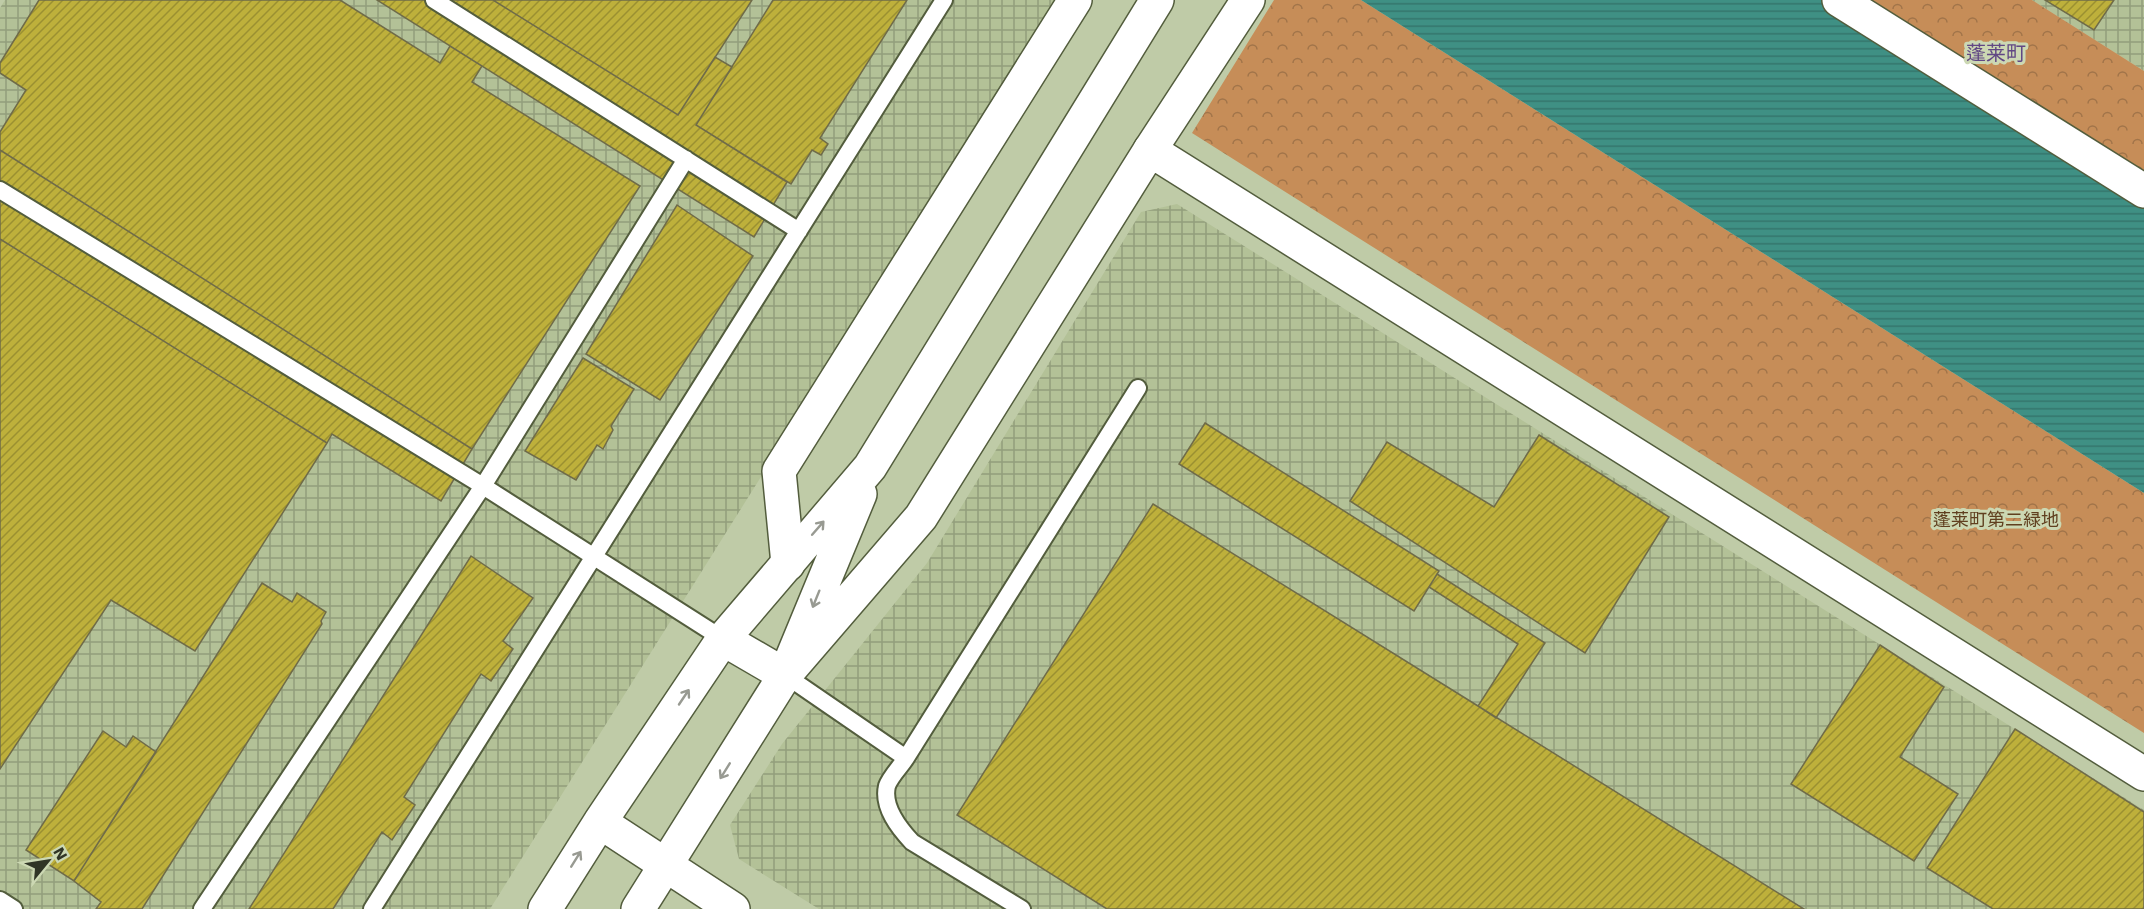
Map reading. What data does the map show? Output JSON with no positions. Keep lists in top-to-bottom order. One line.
{"districts":["蓬莱町"],"parks":["蓬莱町第二緑地"],"north":"top right"}
